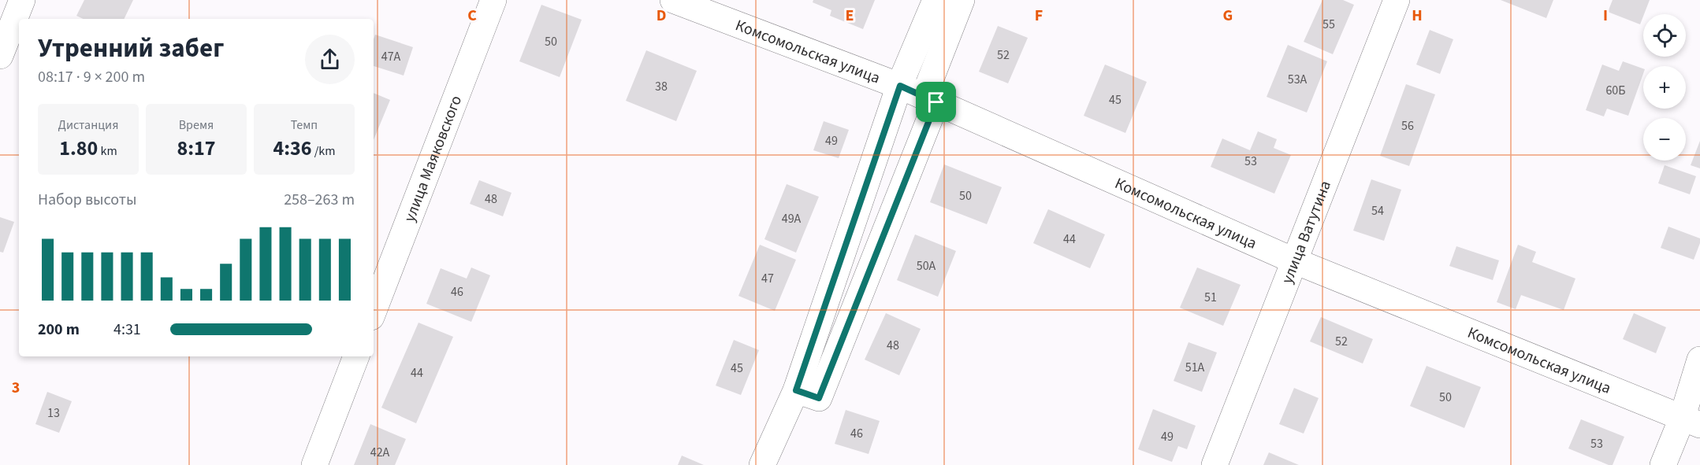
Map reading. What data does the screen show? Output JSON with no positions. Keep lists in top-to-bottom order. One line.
{"streets":{"street":["Комсомольская улица","улица Маяковского","улица Ватутина"]},"crossings":[["Комсомольская улица","улица Ватутина"]],"house_numbers":["55","50","52","47А","53А","38","60Б","45","56","49","53","50","48","54","49А","44","50А","47","46","51","52","48","51А","45","44","50","13","46","49","53","42А"],"page":{"map_buttons":["+","−"],"heading":["Утренний забег","08:17 · 9 × 200 m"],"stats":[["Дистанция","1.80 km"],["Время","8:17"],["Темп","4:36 /km"]],"chart":["Набор высоты","258–263 m"],"list":[{"name":"200 m","note":"4:31"}]},"grid":{"columns":["C","D","E","F","G","H","I"],"rows":["3"]}}
